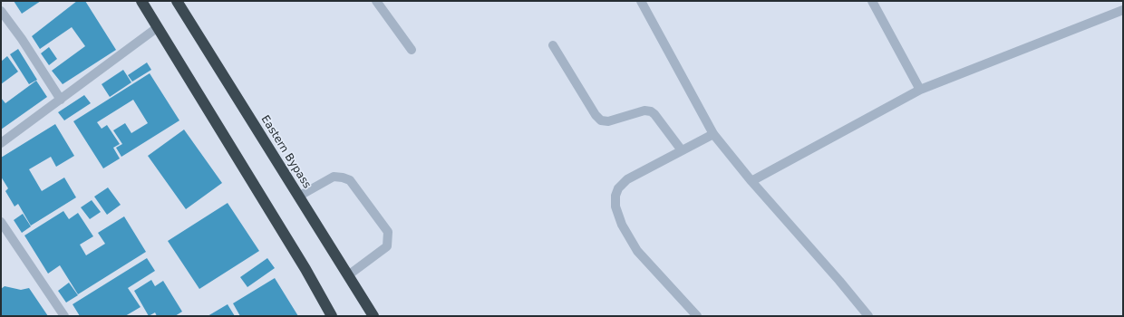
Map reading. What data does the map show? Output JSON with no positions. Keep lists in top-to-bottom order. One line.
{"streets":{"highway":["Eastern Bypass"]}}
